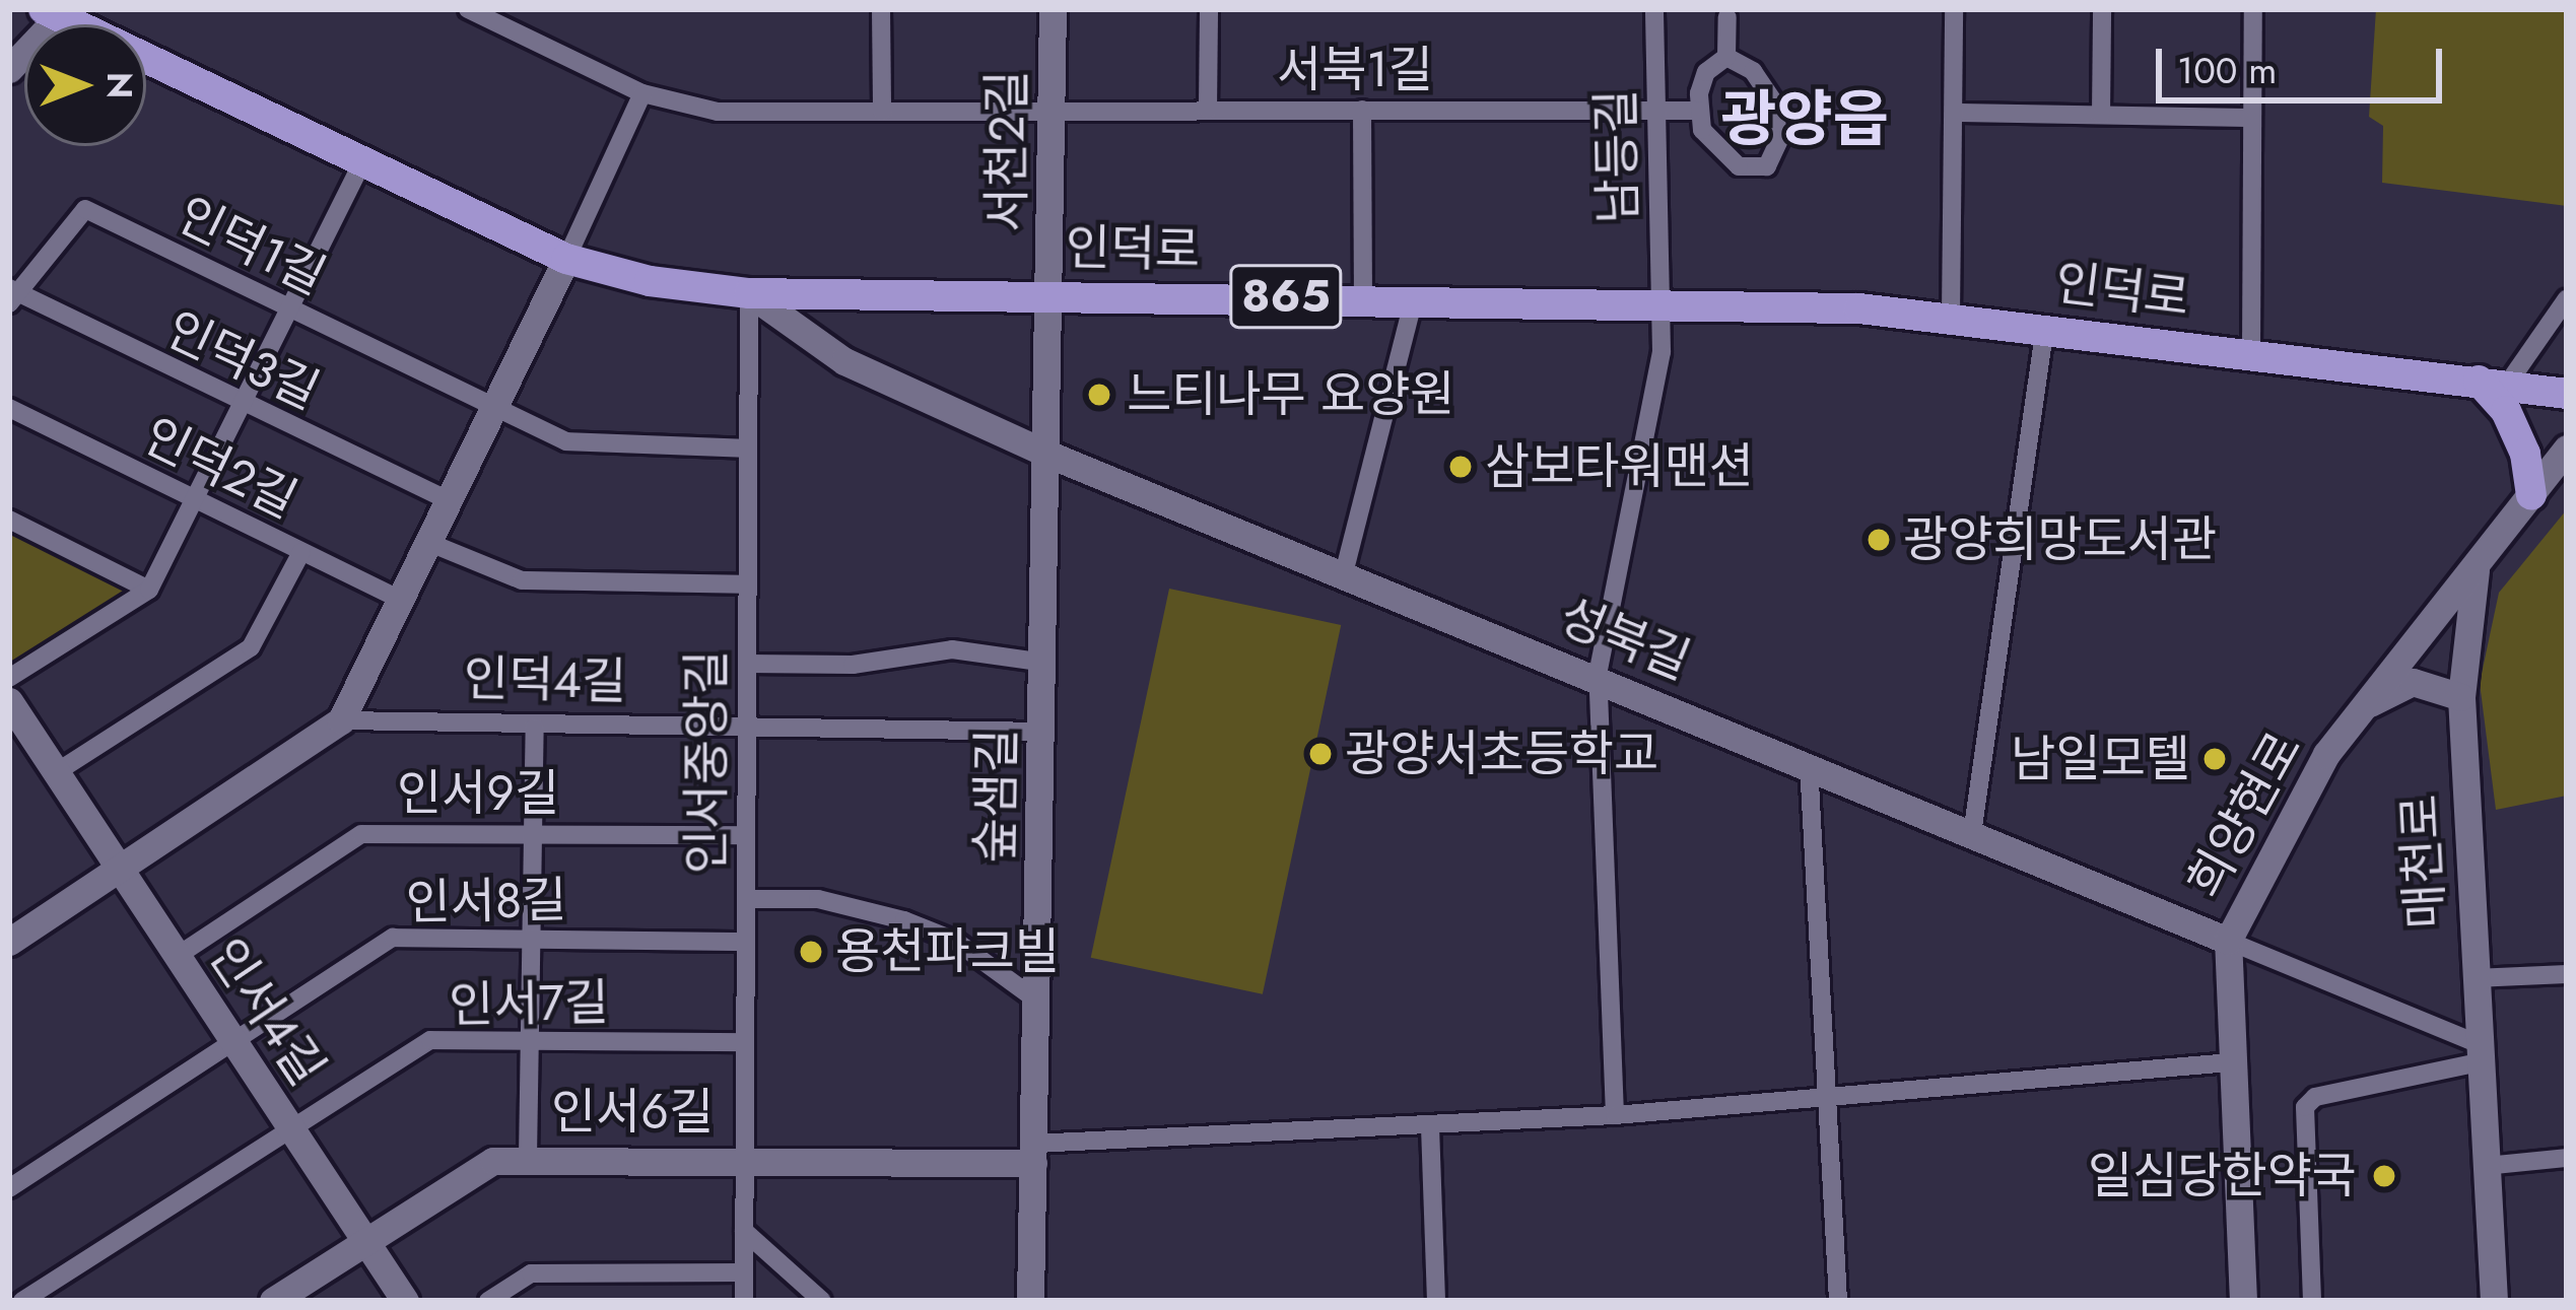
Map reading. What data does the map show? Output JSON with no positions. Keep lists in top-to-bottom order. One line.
{"streets":{"main road":["인덕로","865"],"street":["서북1길","서천2길","남등길","인덕1길","인덕3길","인덕2길","성북길","인덕4길","인서중앙길","인서9길","숲샘길","희양현로","매천로","인서8길","인서7길","인서4길","인서6길"]},"crossings":[["서북1길","서천2길"],["서북1길","남등길"],["서천2길","인덕로"],["서천2길","숲샘길"],["남등길","인덕로"],["남등길","성북길"],["인덕1길","인덕3길"],["인덕로","성북길"],["인덕로","인서중앙길"],["인덕로","숲샘길"],["성북길","인서중앙길"],["성북길","숲샘길"],["성북길","희양현로"],["성북길","매천로"],["인덕4길","인서중앙길"],["인덕4길","숲샘길"],["인서중앙길","인서9길"],["인서중앙길","인서8길"],["인서중앙길","인서7길"],["인서중앙길","인서6길"],["인서9길","인서4길"],["숲샘길","인서6길"],["희양현로","매천로"],["인서8길","인서4길"],["인서7길","인서4길"],["인서4길","인서6길"]],"districts":["광양읍"],"places":["느티나무 요양원","삼보타워맨션","광양희망도서관","광양서초등학교","남일모텔","용천파크빌","일심당한약국"],"scale_bar":"100 m","north":"right"}
